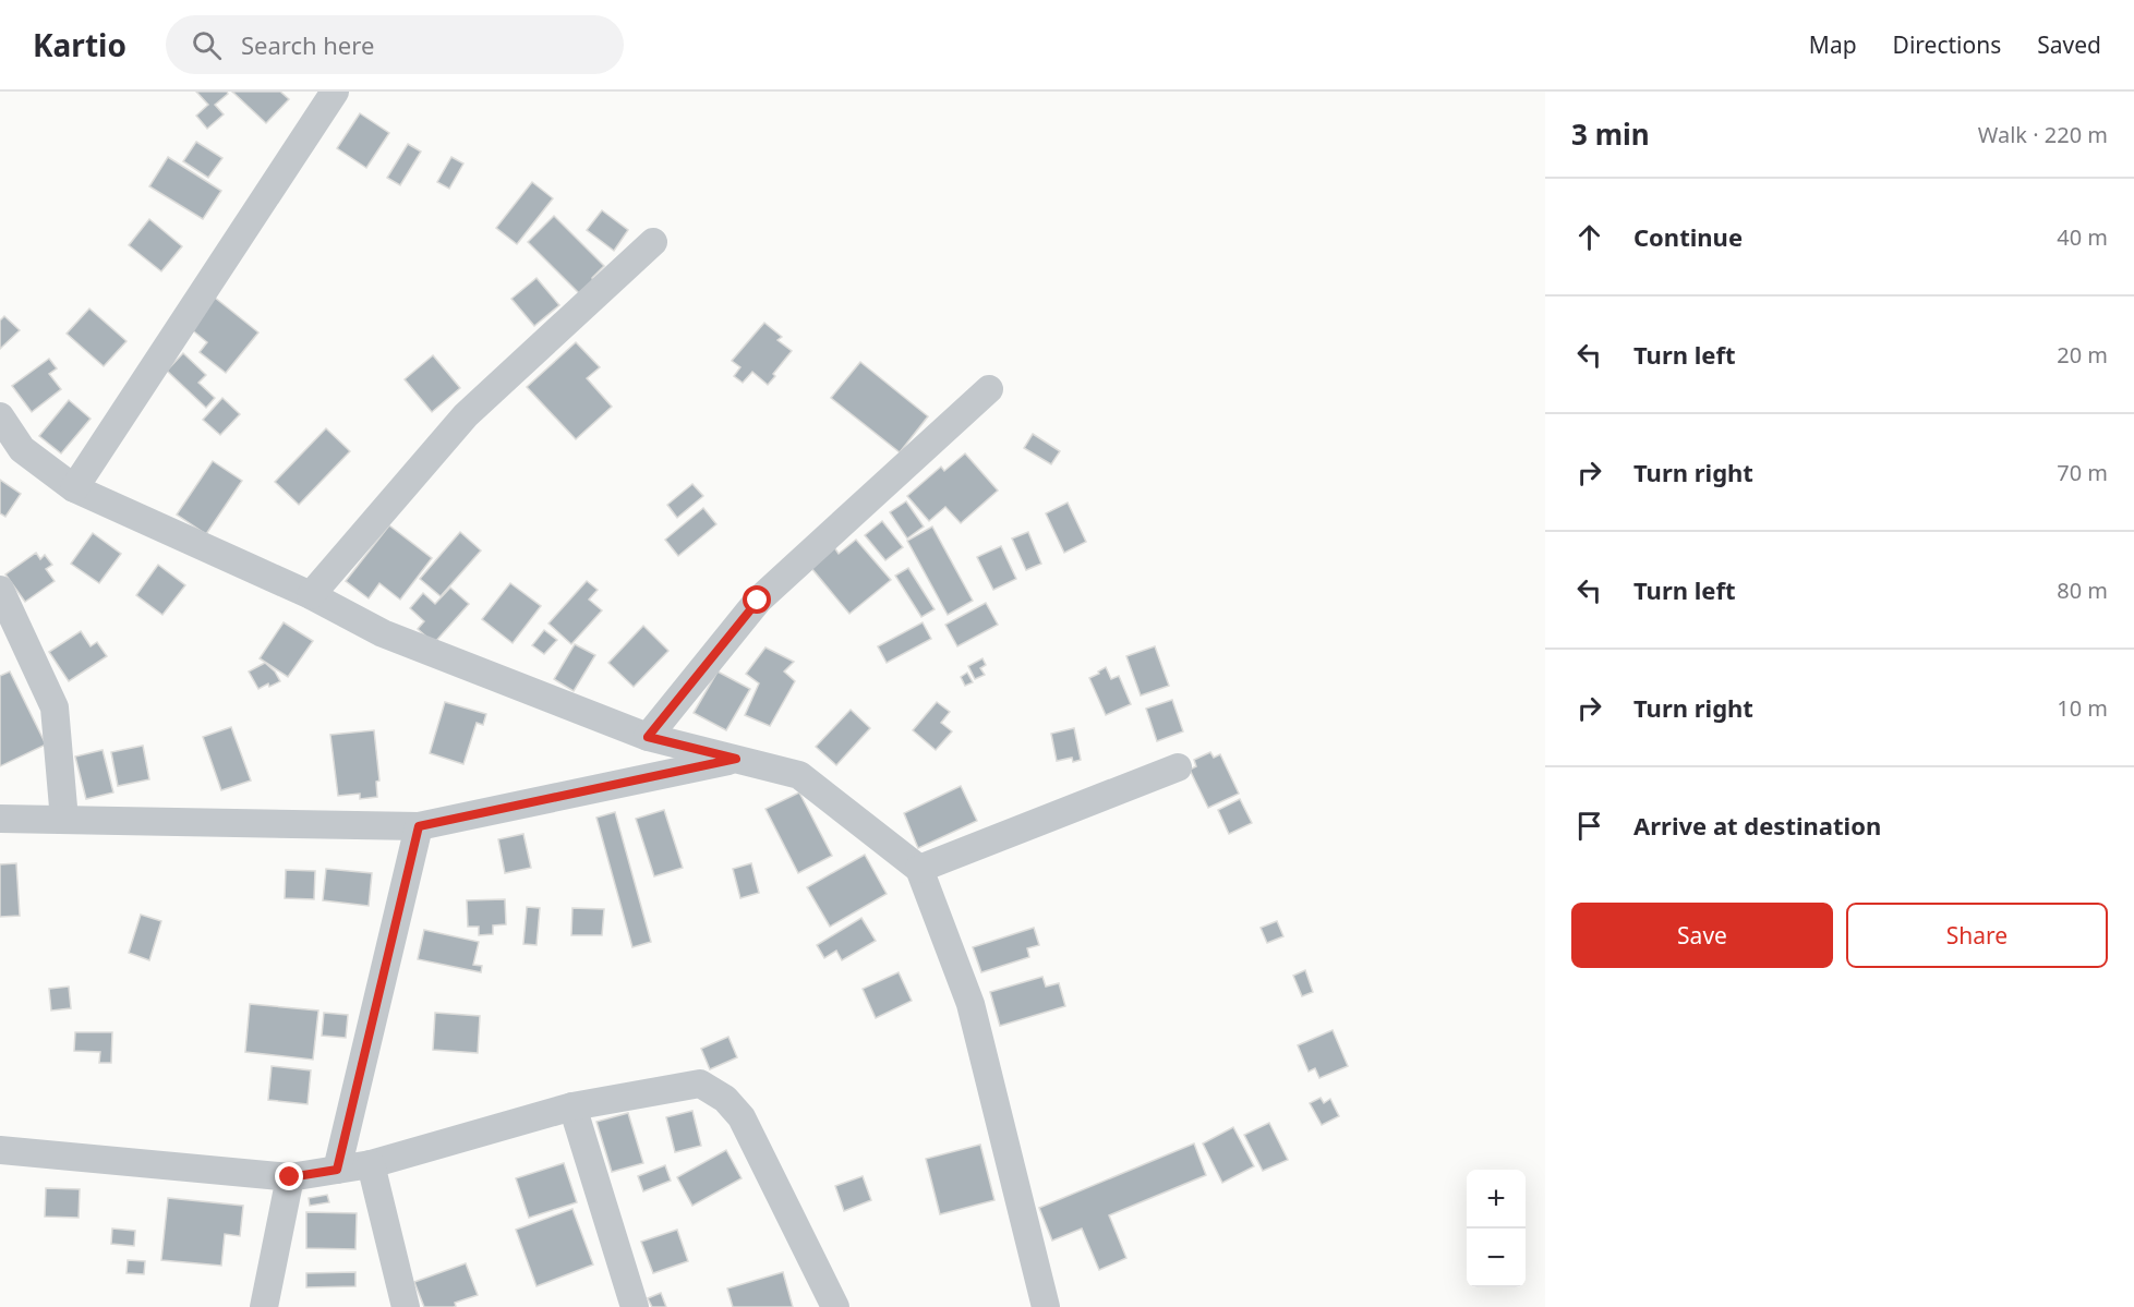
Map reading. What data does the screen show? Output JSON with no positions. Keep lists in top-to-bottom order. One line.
{"page":{"header":"Kartio","search":"Search here","nav":["Map","Directions","Saved"],"heading":["3 min","Walk · 220 m"],"list":[["Continue","40 m"],["Turn left","20 m"],["Turn right","70 m"],["Turn left","80 m"],["Turn right","10 m"],"Arrive at destination"],"buttons":["Save","Share"],"map_buttons":["+","−"]}}
